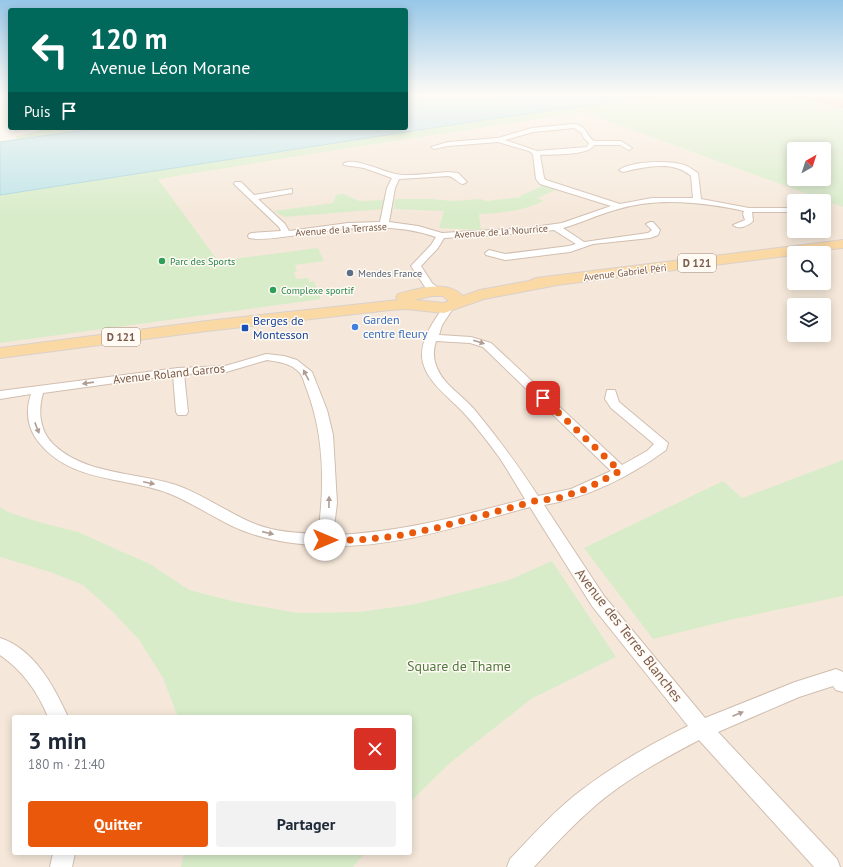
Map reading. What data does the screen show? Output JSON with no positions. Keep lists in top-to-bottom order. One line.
{"streets":{"main road":["D 121","Avenue Gabriel Péri"],"street":["Avenue de la Terrasse","Avenue de la Nourrice","Avenue Roland Garros","Avenue des Terres Blanches"]},"crossings":[["Avenue de la Terrasse","Avenue de la Nourrice"],["Avenue de la Nourrice","Avenue Gabriel Péri"],["Avenue de la Nourrice","Avenue des Terres Blanches"],["Avenue Gabriel Péri","Avenue des Terres Blanches"]],"parks":["Square de Thame"],"places":{"other":["Parc des Sports","Mendes France","Complexe sportif","Garden centre fleury"],"transit":["Berges de Montesson"]},"north":"top right","page":{"turn":["120 m","Avenue Léon Morane"],"then":"Puis","heading":["3 min","180 m · 21:40"],"buttons":["Quitter","Partager"]}}
